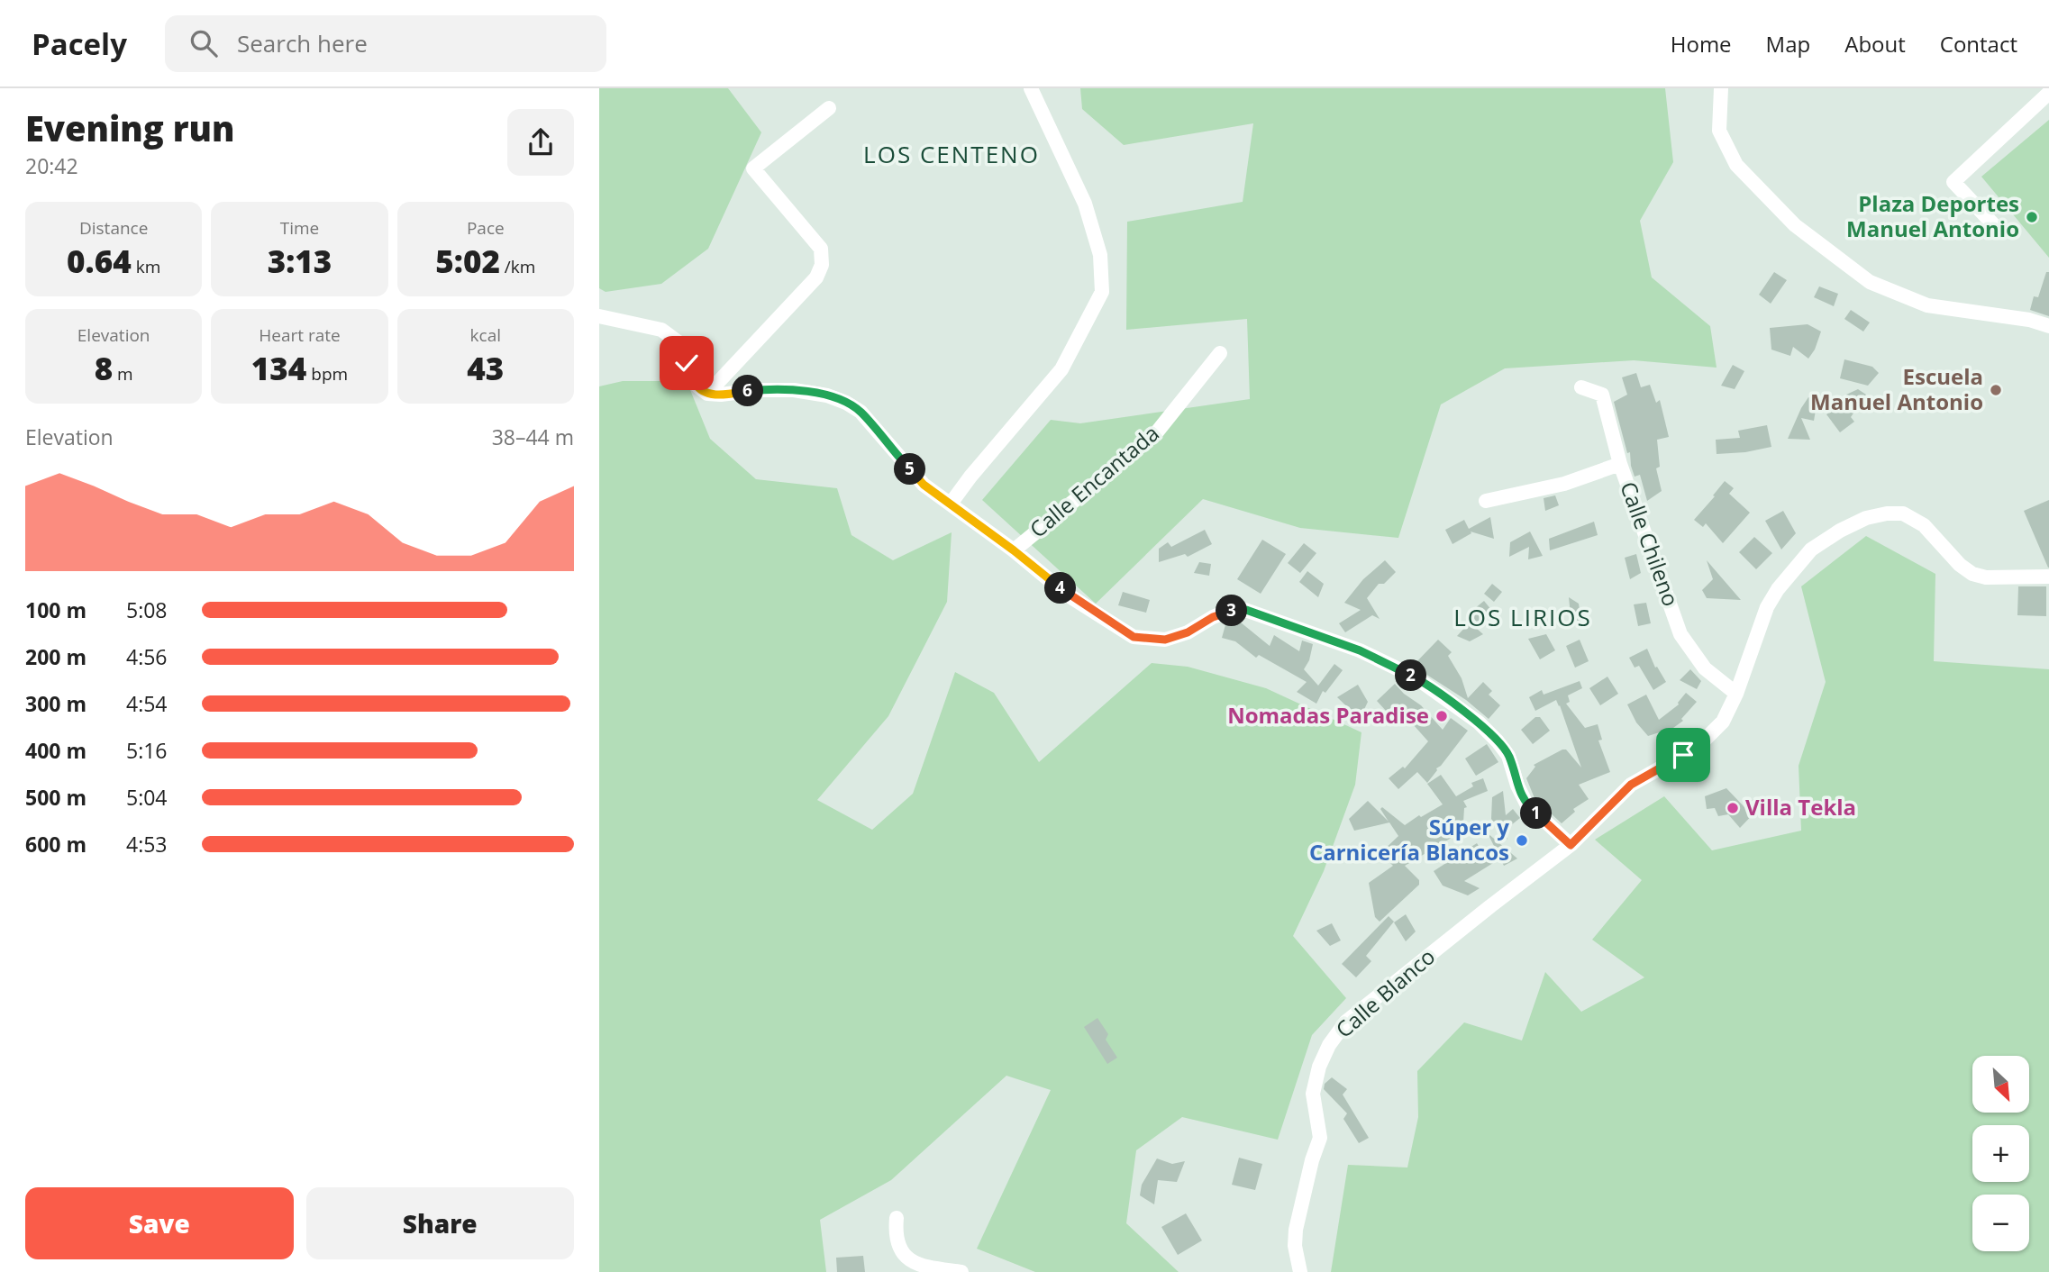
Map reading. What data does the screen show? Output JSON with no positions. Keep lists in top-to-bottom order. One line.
{"streets":{"street":["Calle Encantada","Calle Chileno","Calle Blanco"]},"crossings":[["Calle Chileno","Calle Blanco"]],"districts":["LOS CENTENO","LOS LIRIOS"],"places":["Plaza Deportes Manuel Antonio","Escuela Manuel Antonio","Nomadas Paradise","Villa Tekla","Súper y Carnicería Blancos"],"north":"bottom right","page":{"header":"Pacely","search":"Search here","nav":["Home","Map","About","Contact"],"heading":["Evening run","20:42"],"stats":[["Distance","0.64 km"],["Time","3:13"],["Pace","5:02 /km"],["Elevation","8 m"],["Heart rate","134 bpm"],["kcal","43"]],"pins":["6","5","4","3","2","1"],"chart":["Elevation","38–44 m"],"list":[{"name":"100 m","note":"5:08"},{"name":"200 m","note":"4:56"},{"name":"300 m","note":"4:54"},{"name":"400 m","note":"5:16"},{"name":"500 m","note":"5:04"},{"name":"600 m","note":"4:53"}],"map_buttons":["+","−"],"buttons":["Save","Share"]}}
